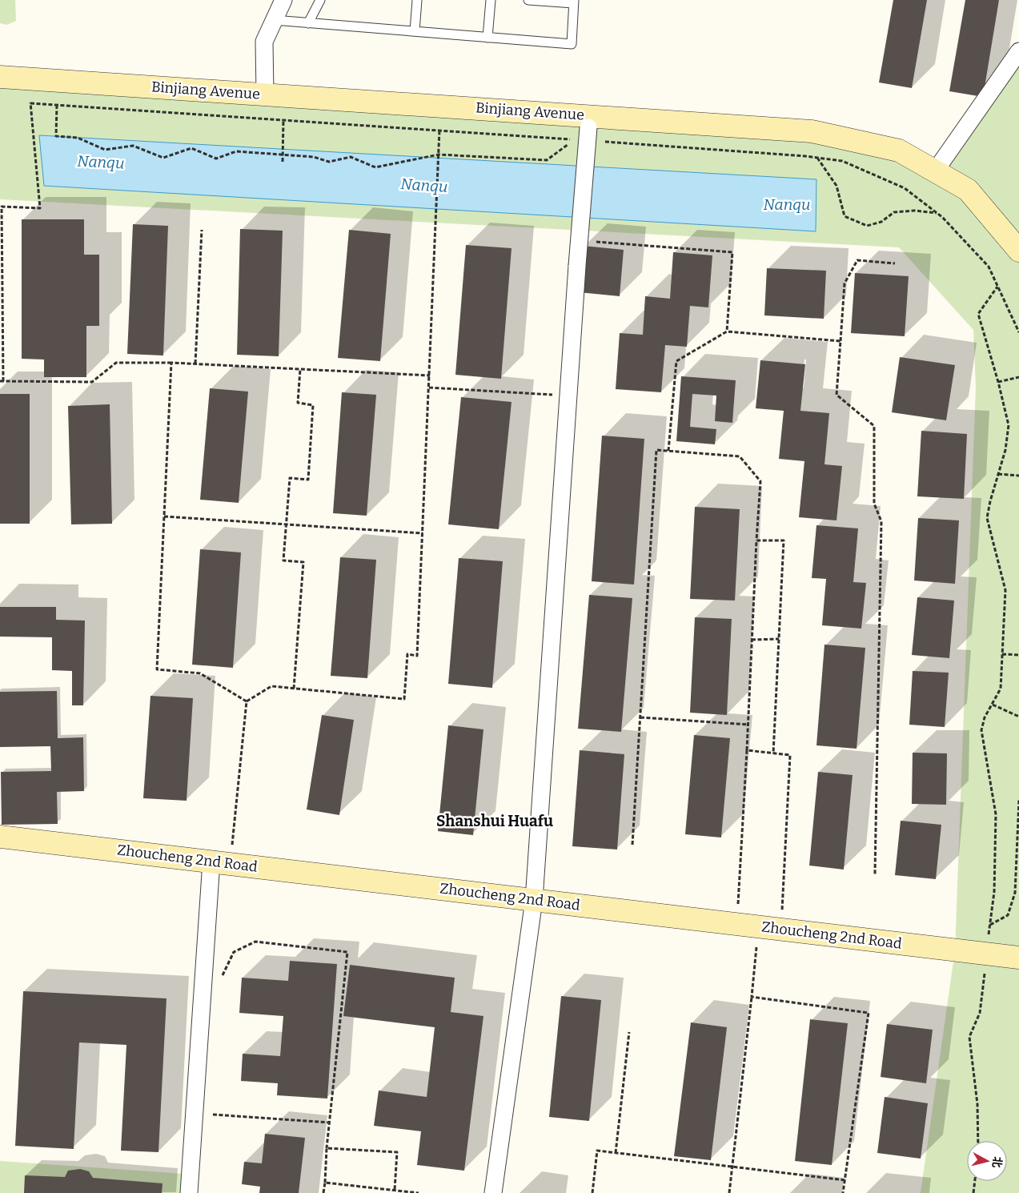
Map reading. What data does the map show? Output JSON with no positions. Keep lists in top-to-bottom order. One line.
{"streets":{"street":["Binjiang Avenue","Zhoucheng 2nd Road"]},"districts":["Shanshui Huafu"],"water":["Nanqu"],"north":"right"}
